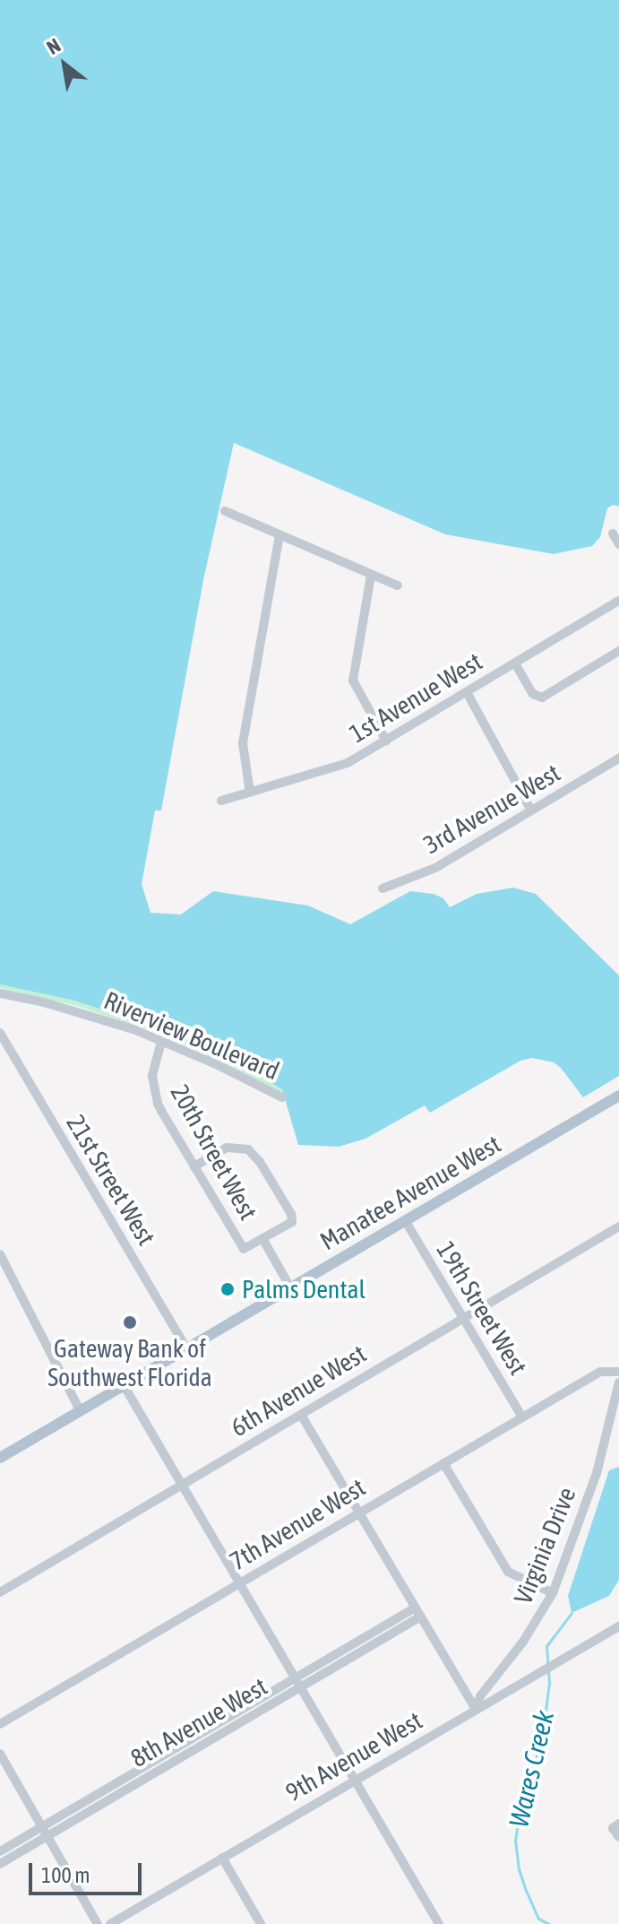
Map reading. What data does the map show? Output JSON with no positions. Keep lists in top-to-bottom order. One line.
{"streets":{"main road":["Manatee Avenue West"],"street":["1st Avenue West","3rd Avenue West","Riverview Boulevard","20th Street West","21st Street West","19th Street West","6th Avenue West","7th Avenue West","Virginia Drive","8th Avenue West","9th Avenue West"]},"crossings":[["Riverview Boulevard","20th Street West"],["20th Street West","Manatee Avenue West"],["21st Street West","Manatee Avenue West"],["Manatee Avenue West","19th Street West"],["19th Street West","6th Avenue West"],["19th Street West","7th Avenue West"],["Virginia Drive","9th Avenue West"]],"water":["Wares Creek"],"places":["Palms Dental","Gateway Bank of Southwest Florida"],"scale_bar":"100 m","north":"top left"}
